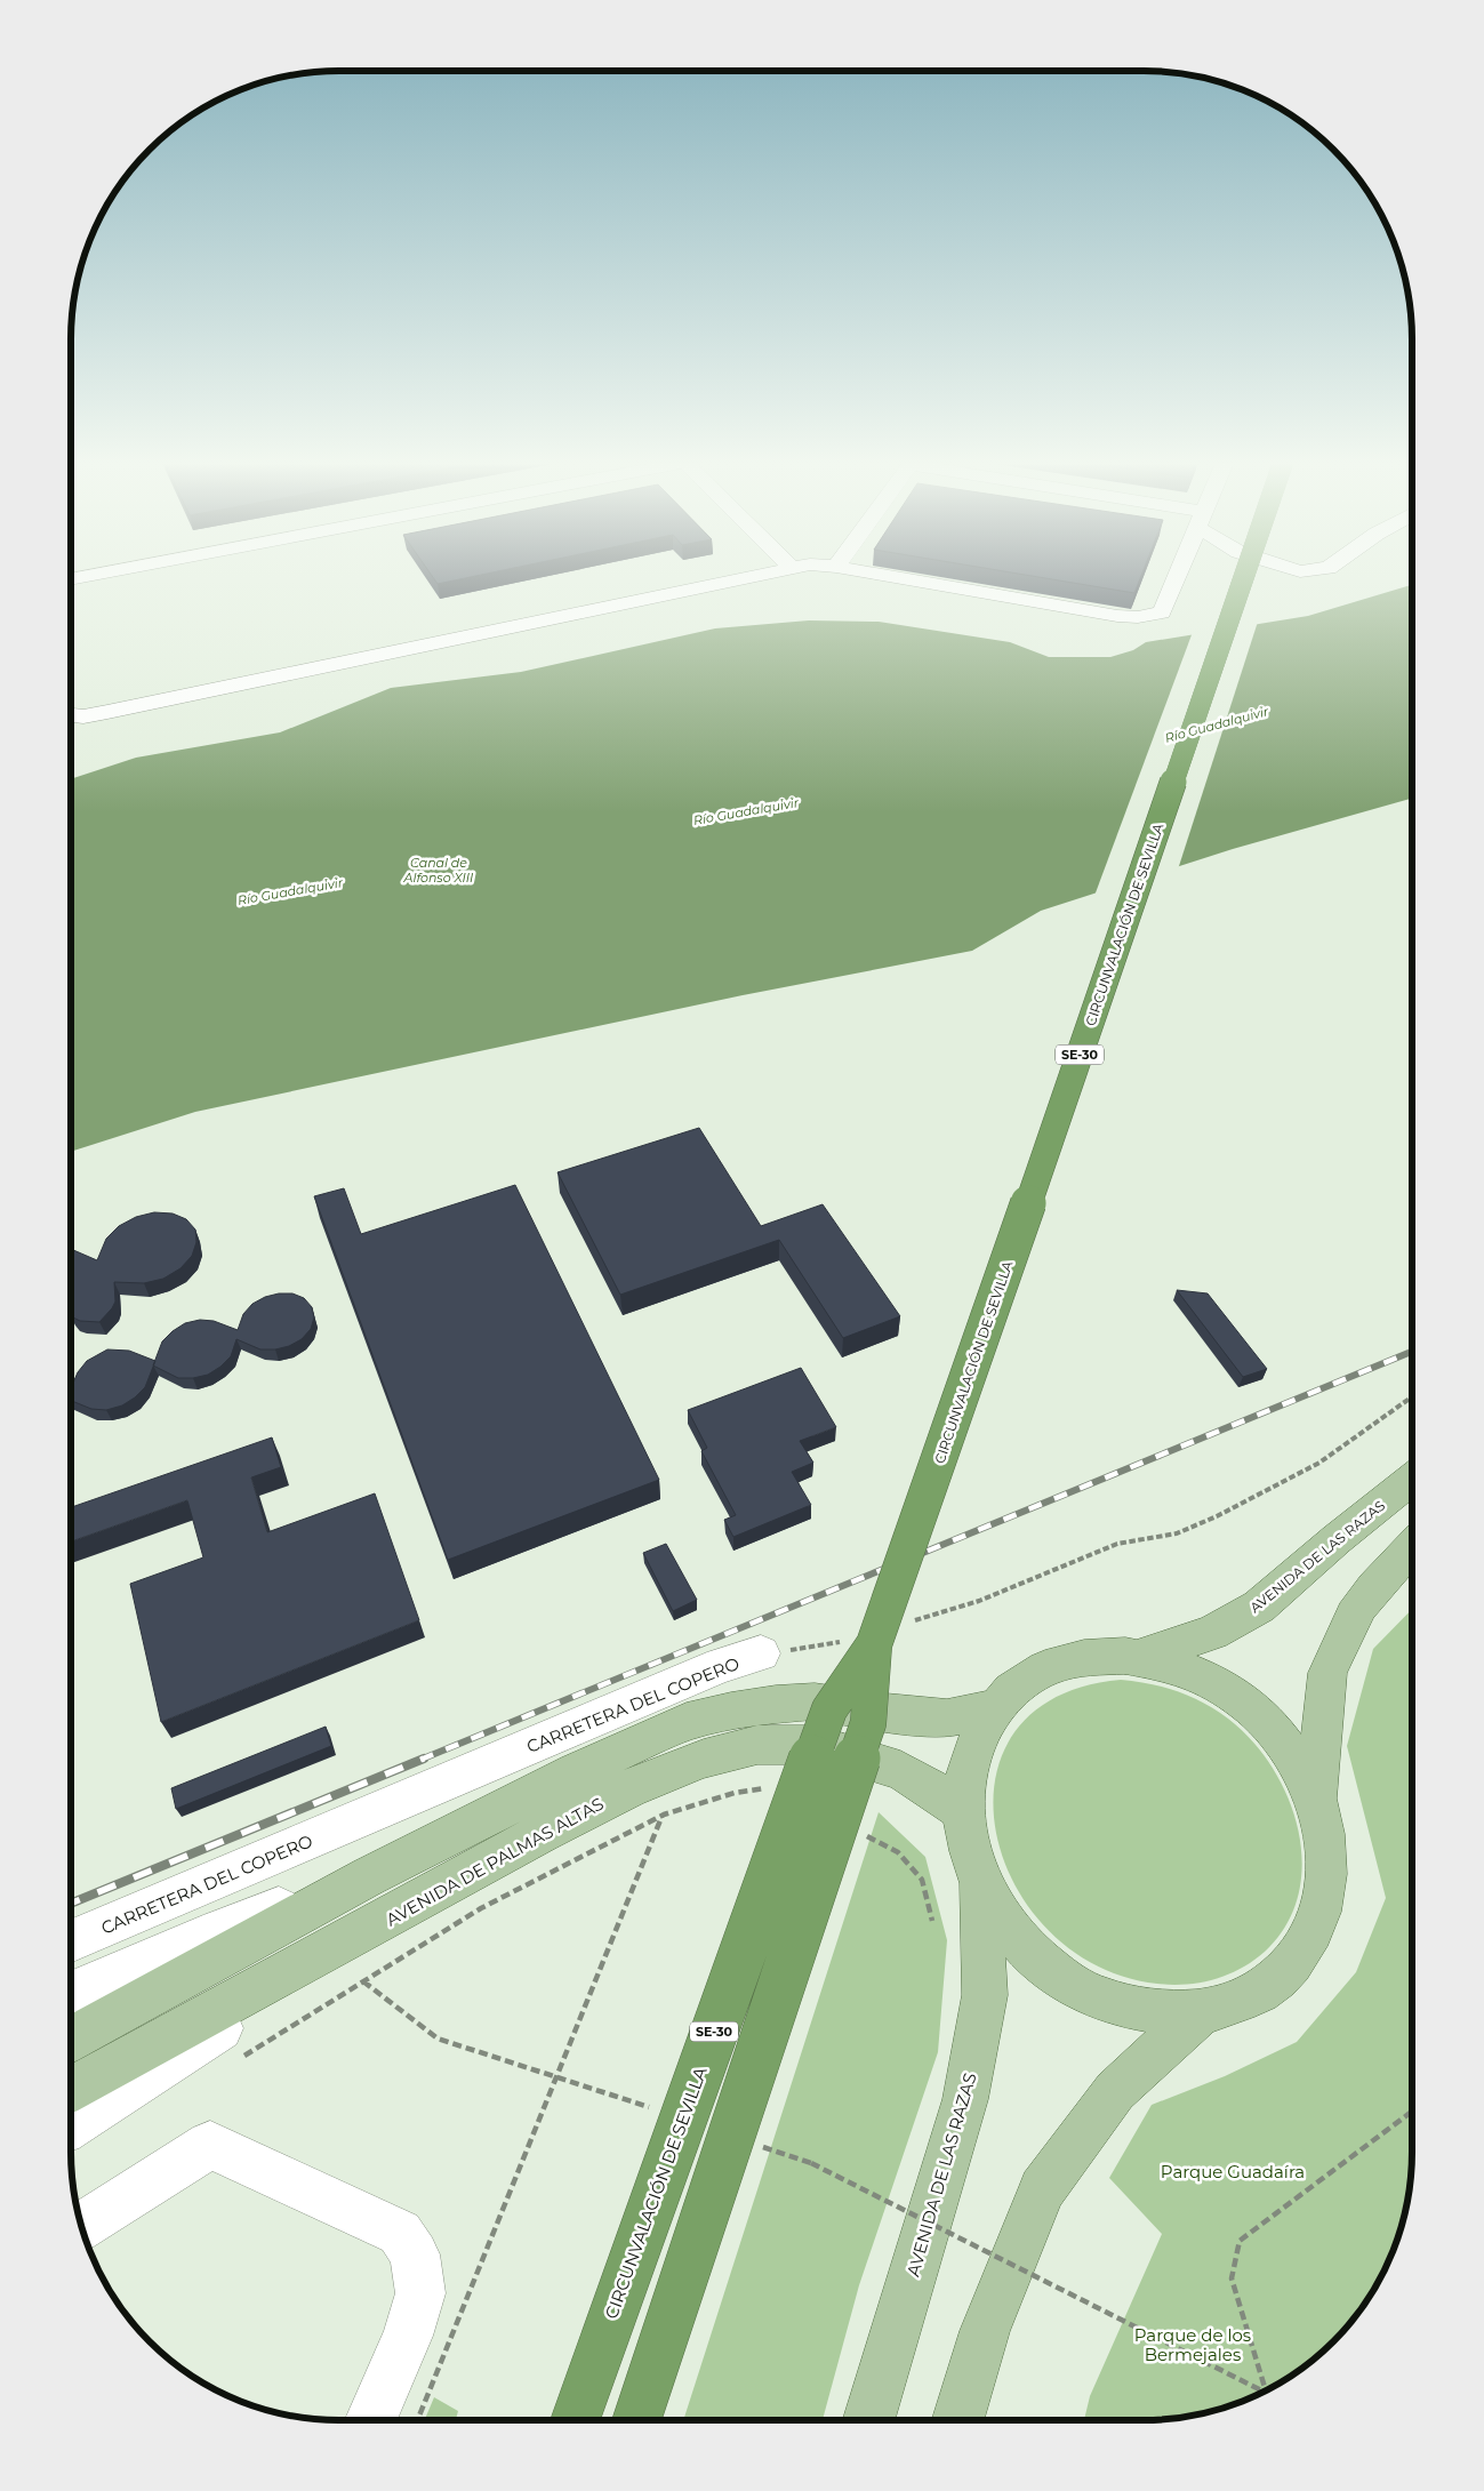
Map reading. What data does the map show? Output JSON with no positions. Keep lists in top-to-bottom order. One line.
{"streets":{"highway":["CIRCUNVALACIÓN DE SEVILLA","SE-30"],"main road":["AVENIDA DE LAS RAZAS","AVENIDA DE PALMAS ALTAS"],"street":["CARRETERA DEL COPERO"]},"water":["Río Guadalquivir","Canal de Alfonso XIII"],"parks":["Parque Guadaíra","Parque de los Bermejales"]}
